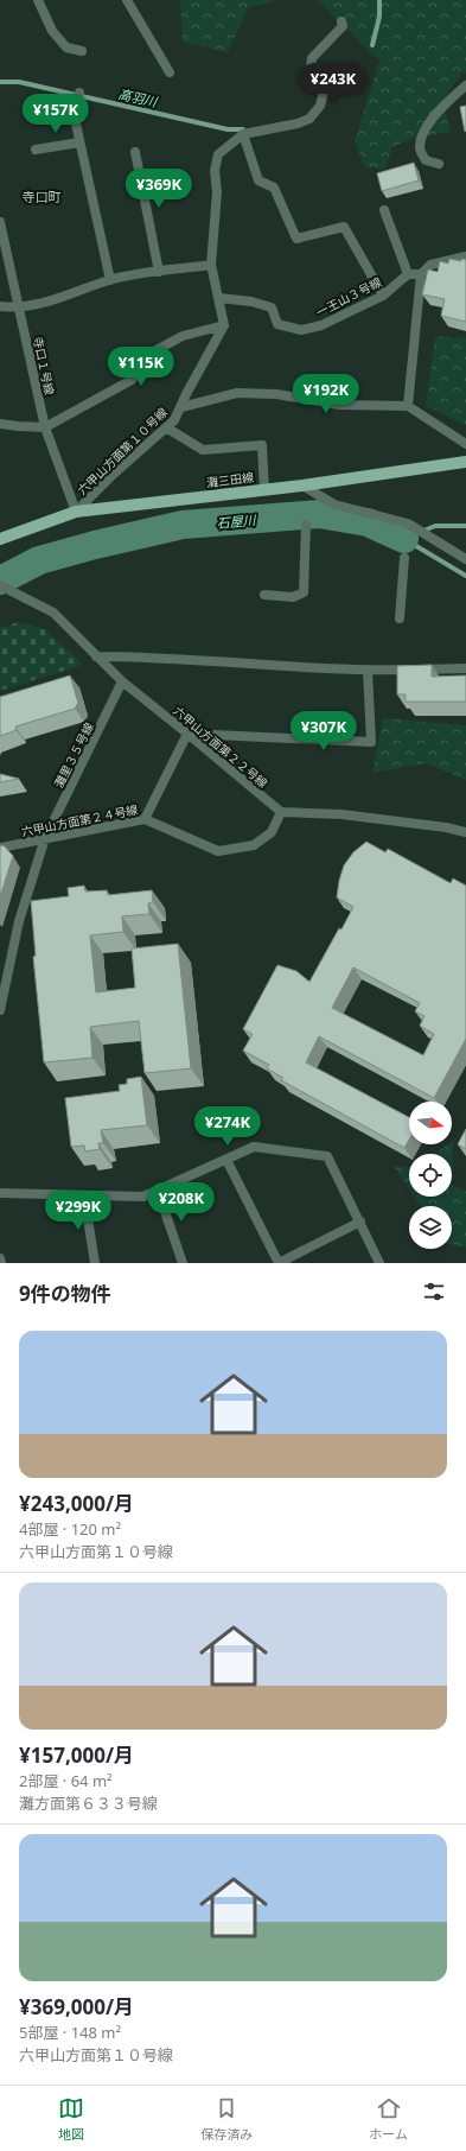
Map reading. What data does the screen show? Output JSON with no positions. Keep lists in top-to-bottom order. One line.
{"streets":{"main road":["灘三田線"],"street":["一王山３号線","寺口１号線","六甲山方面第１０号線","六甲山方面第２２号線","灘里３５号線","六甲山方面第２４号線"]},"crossings":[["寺口１号線","六甲山方面第１０号線"],["寺口１号線","灘三田線"],["六甲山方面第１０号線","灘三田線"],["六甲山方面第２２号線","灘里３５号線"],["六甲山方面第２２号線","六甲山方面第２４号線"],["灘里３５号線","六甲山方面第２４号線"]],"districts":["寺口町"],"water":["高羽川","石屋川"],"north":"right","page":{"price":["¥243K","¥157K","¥369K","¥115K","¥192K","¥307K","¥274K","¥208K","¥299K"],"heading":"9件の物件","list":[{"name":"¥243,000/月","note":"4部屋 · 120 m² · 六甲山方面第１０号線"},{"name":"¥157,000/月","note":"2部屋 · 64 m² · 灘方面第６３３号線"},{"name":"¥369,000/月","note":"5部屋 · 148 m² · 六甲山方面第１０号線"}],"tabs":["地図","保存済み","ホーム"]}}
